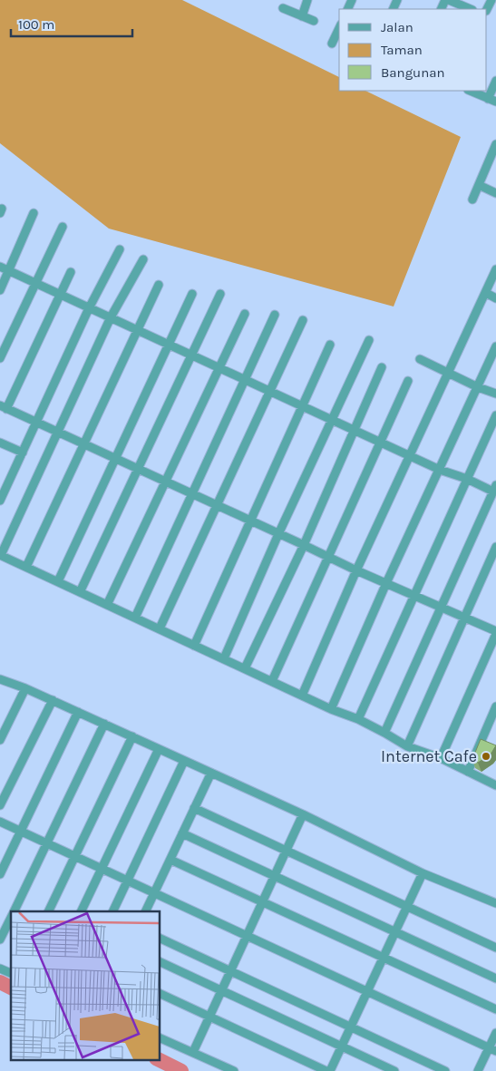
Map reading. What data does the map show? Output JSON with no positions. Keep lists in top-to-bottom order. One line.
{"places":["Internet Cafe"],"legend":["Jalan","Taman","Bangunan"],"scale_bar":"100 m"}
